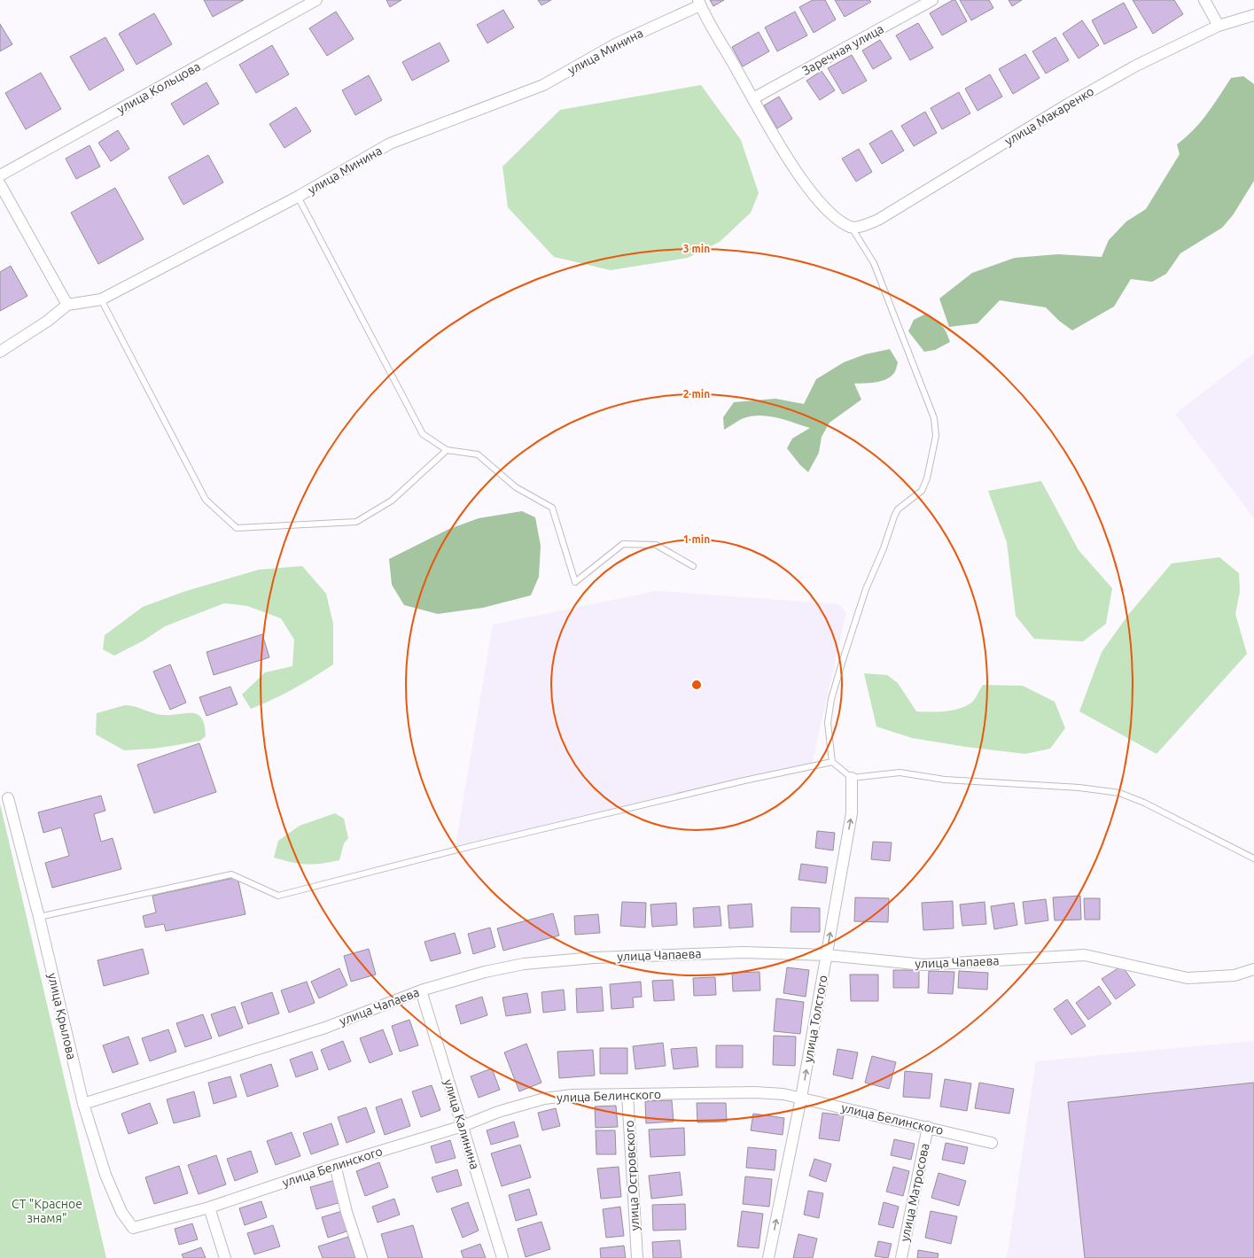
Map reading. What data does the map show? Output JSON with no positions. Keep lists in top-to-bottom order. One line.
{"streets":{"street":["Заречная улица","улица Минина","улица Кольцова","улица Макаренко","улица Чапаева","улица Крылова","улица Толстого","улица Белинского","улица Калинина","улица Островского","улица Матросова"]},"crossings":[["улица Чапаева","улица Крылова"],["улица Чапаева","улица Толстого"],["улица Чапаева","улица Калинина"],["улица Крылова","улица Белинского"],["улица Толстого","улица Белинского"],["улица Белинского","улица Калинина"],["улица Белинского","улица Островского"],["улица Белинского","улица Матросова"]],"one_way":["улица Толстого"],"parks":["СТ \"Красное знамя\""],"rings":["3 min","2 min","1 min"]}
